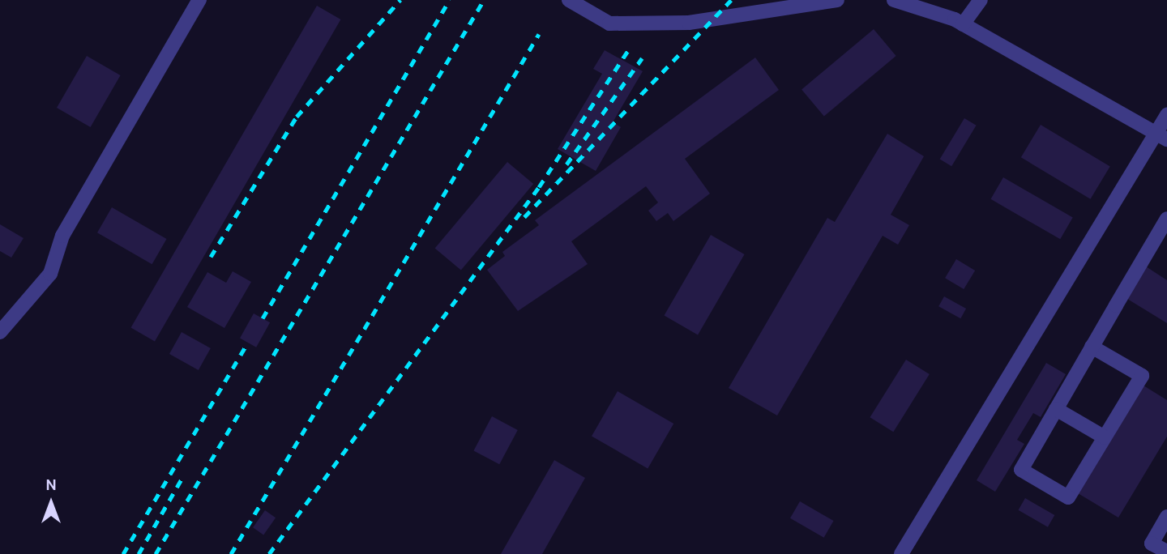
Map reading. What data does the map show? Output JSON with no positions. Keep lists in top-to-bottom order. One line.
{"north":"top"}
